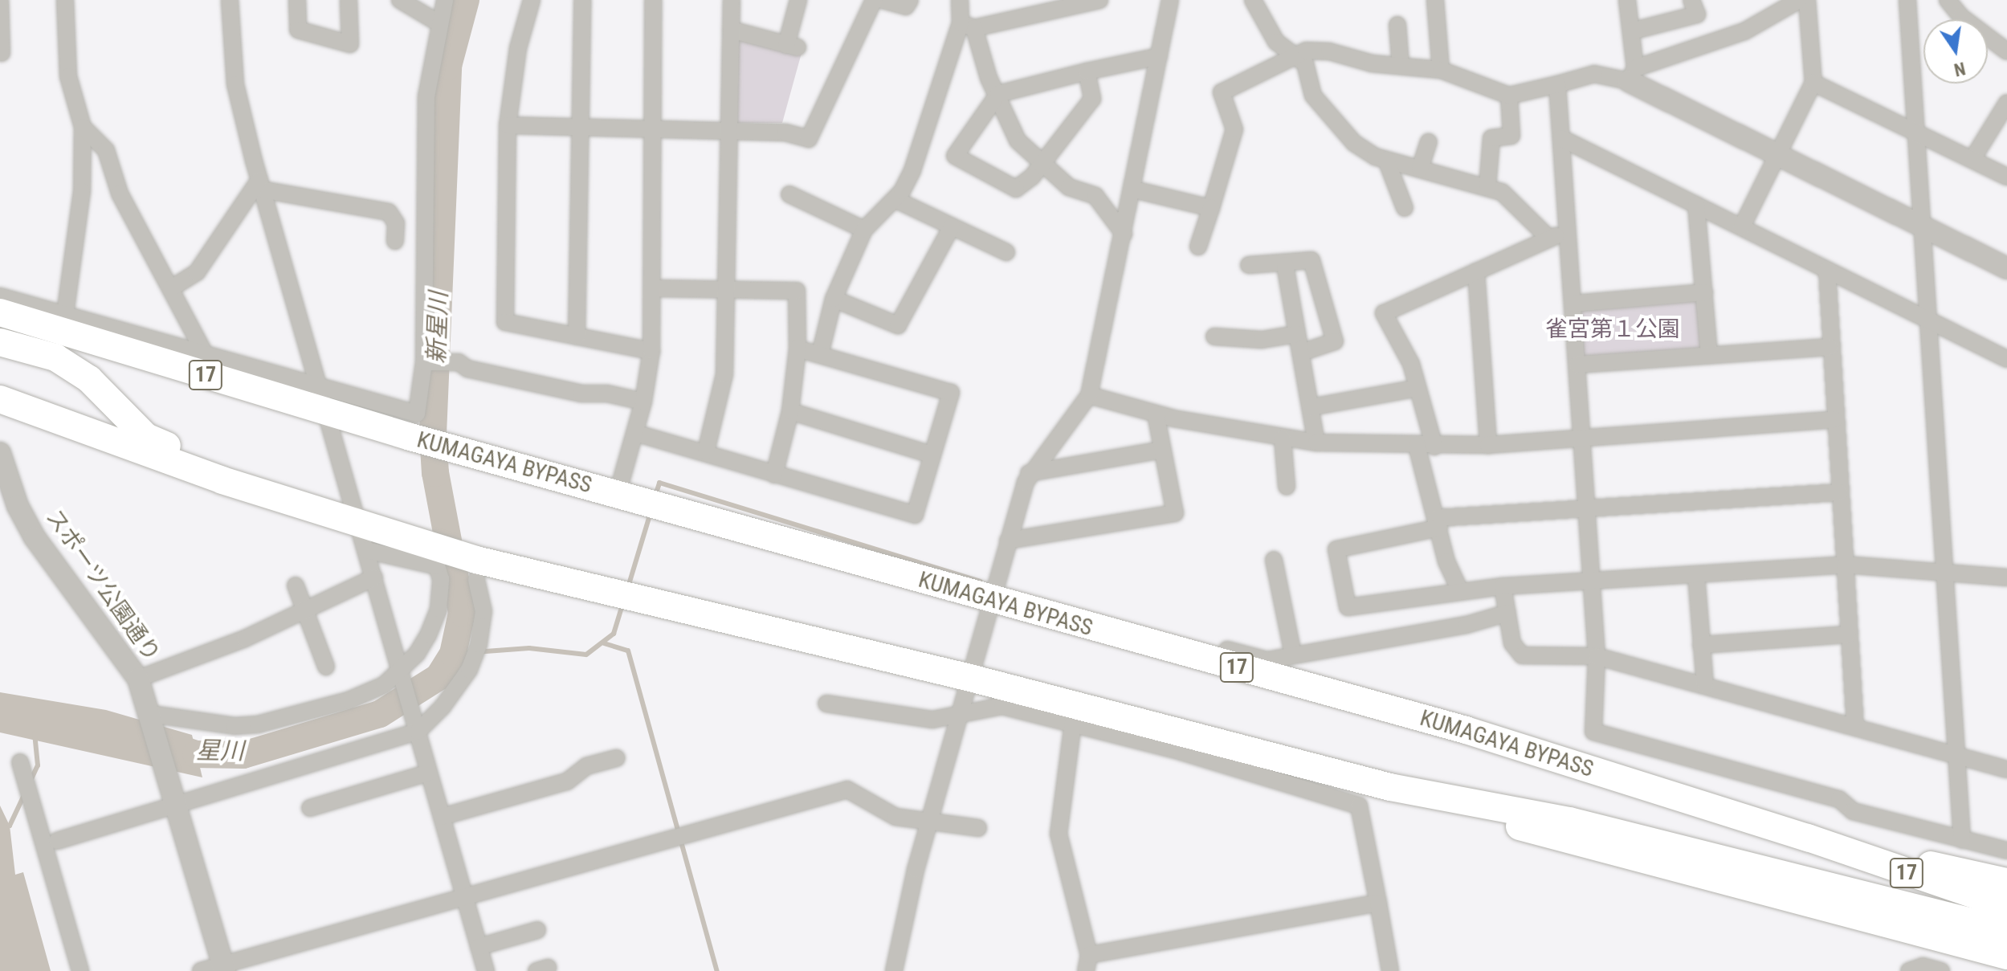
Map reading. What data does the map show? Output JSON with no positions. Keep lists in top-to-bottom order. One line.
{"streets":{"highway":["17","KUMAGAYA BYPASS"],"street":["スポーツ公園通り"]},"crossings":[["17","KUMAGAYA BYPASS"]],"water":["新星川","星川"],"parks":["雀宮第１公園"],"north":"bottom"}
